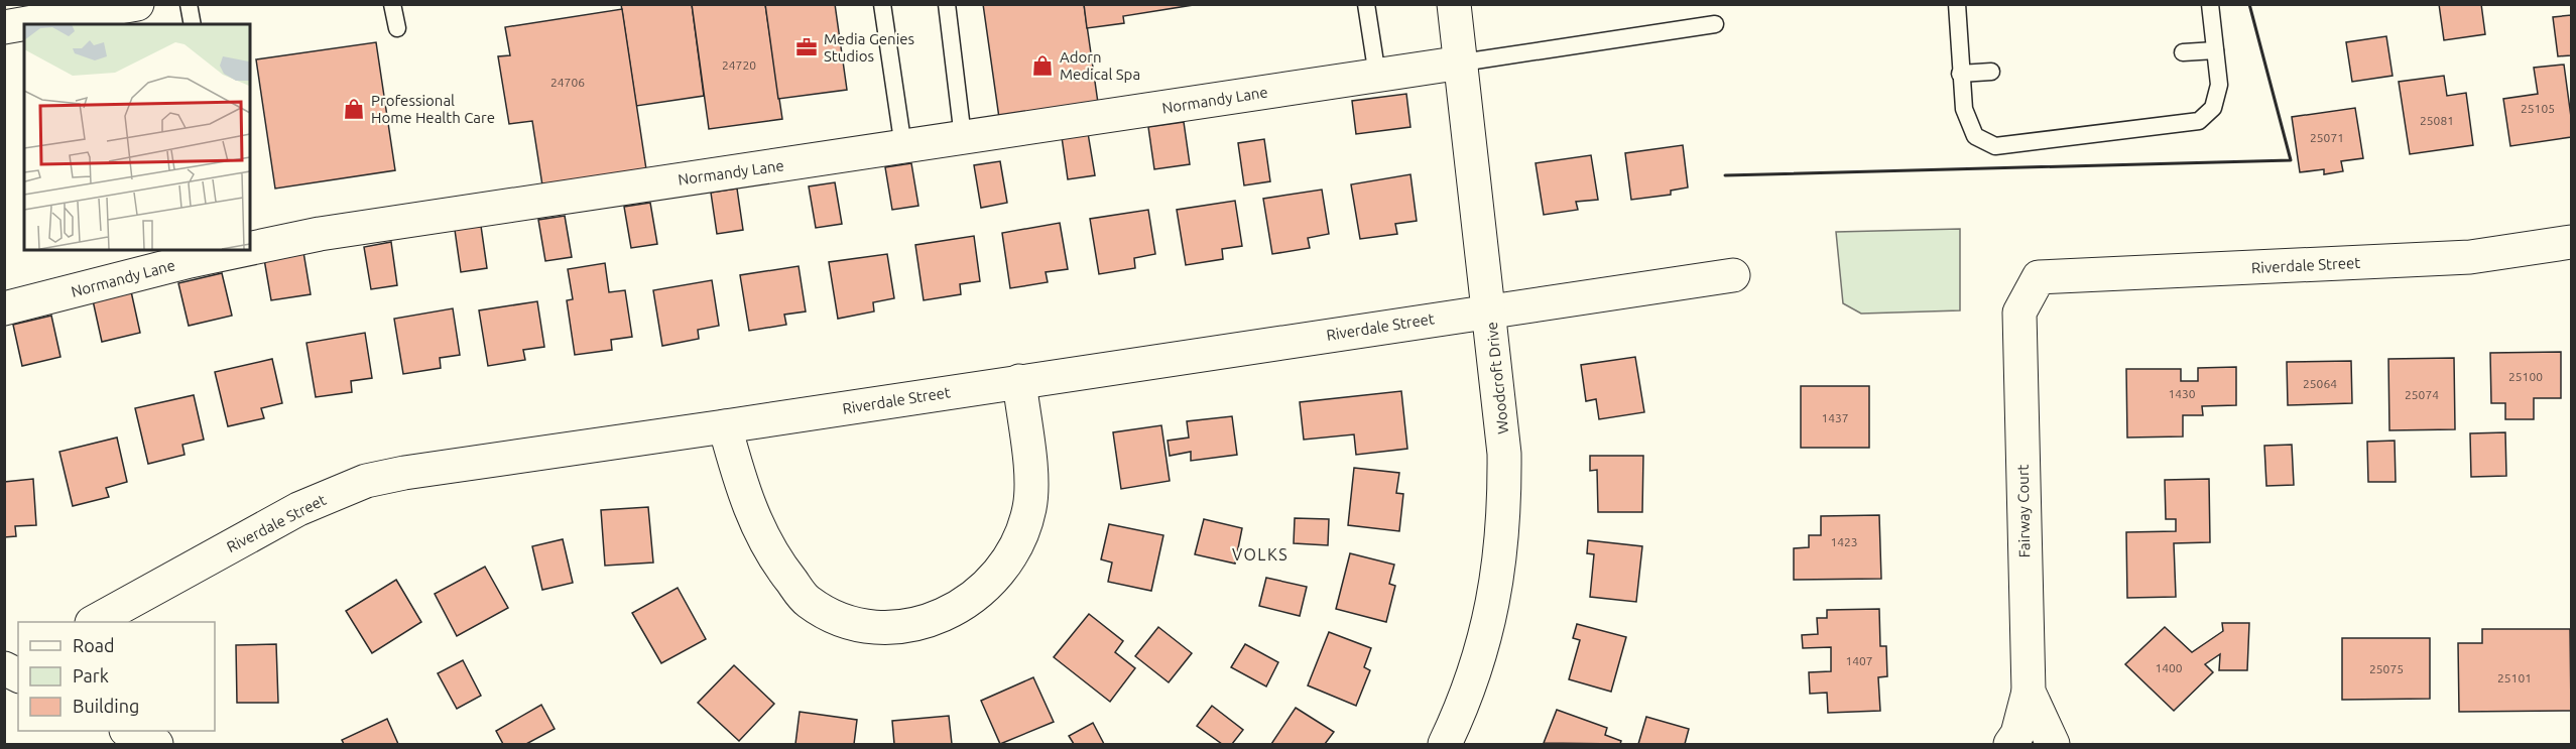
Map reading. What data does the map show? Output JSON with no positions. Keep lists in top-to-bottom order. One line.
{"streets":{"street":["Normandy Lane","Riverdale Street","Woodcroft Drive","Fairway Court"]},"crossings":[["Normandy Lane","Woodcroft Drive"],["Riverdale Street","Woodcroft Drive"],["Riverdale Street","Fairway Court"]],"districts":["VOLKS"],"places":{"office":["Media Genies Studios"],"shop":["Adorn Medical Spa","Professional Home Health Care"]},"house_numbers":["24720","24706","25105","25081","25071","25100","25064","1430","25074","1437","1423","1407","1400","25075","25101"],"legend":["Road","Park","Building"]}
